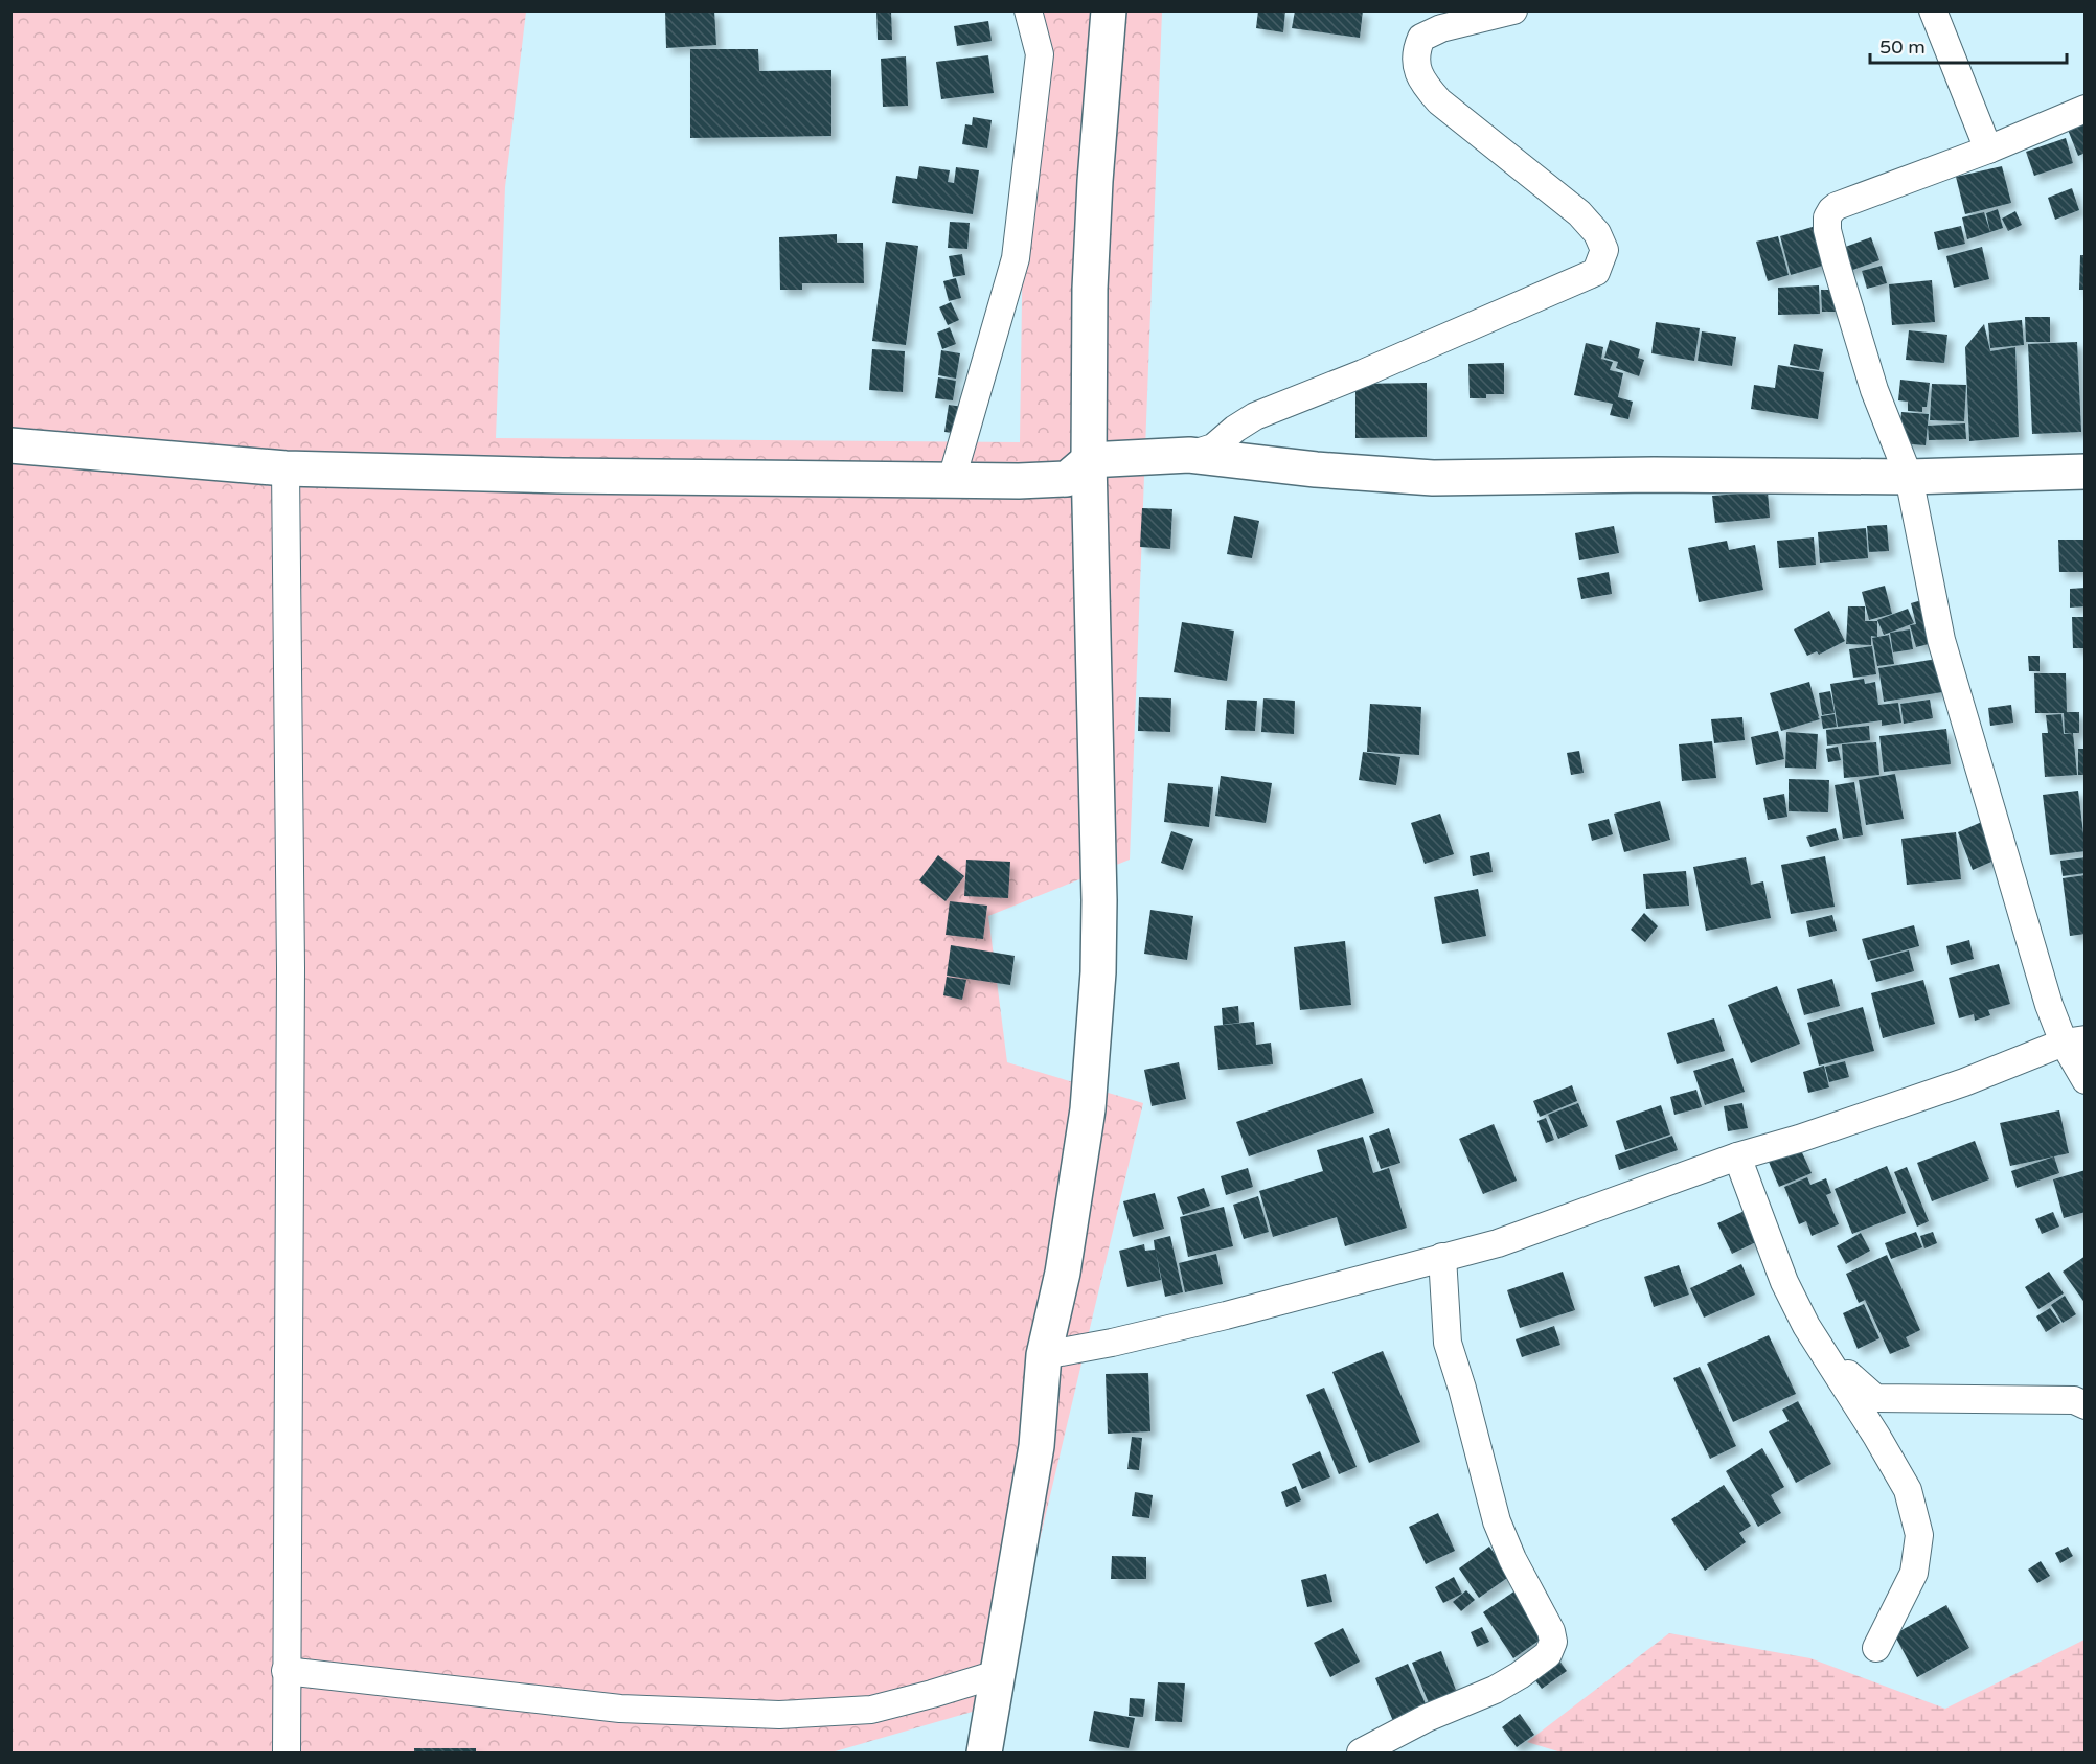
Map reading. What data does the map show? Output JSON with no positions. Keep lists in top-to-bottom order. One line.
{"scale_bar":"50 m"}
